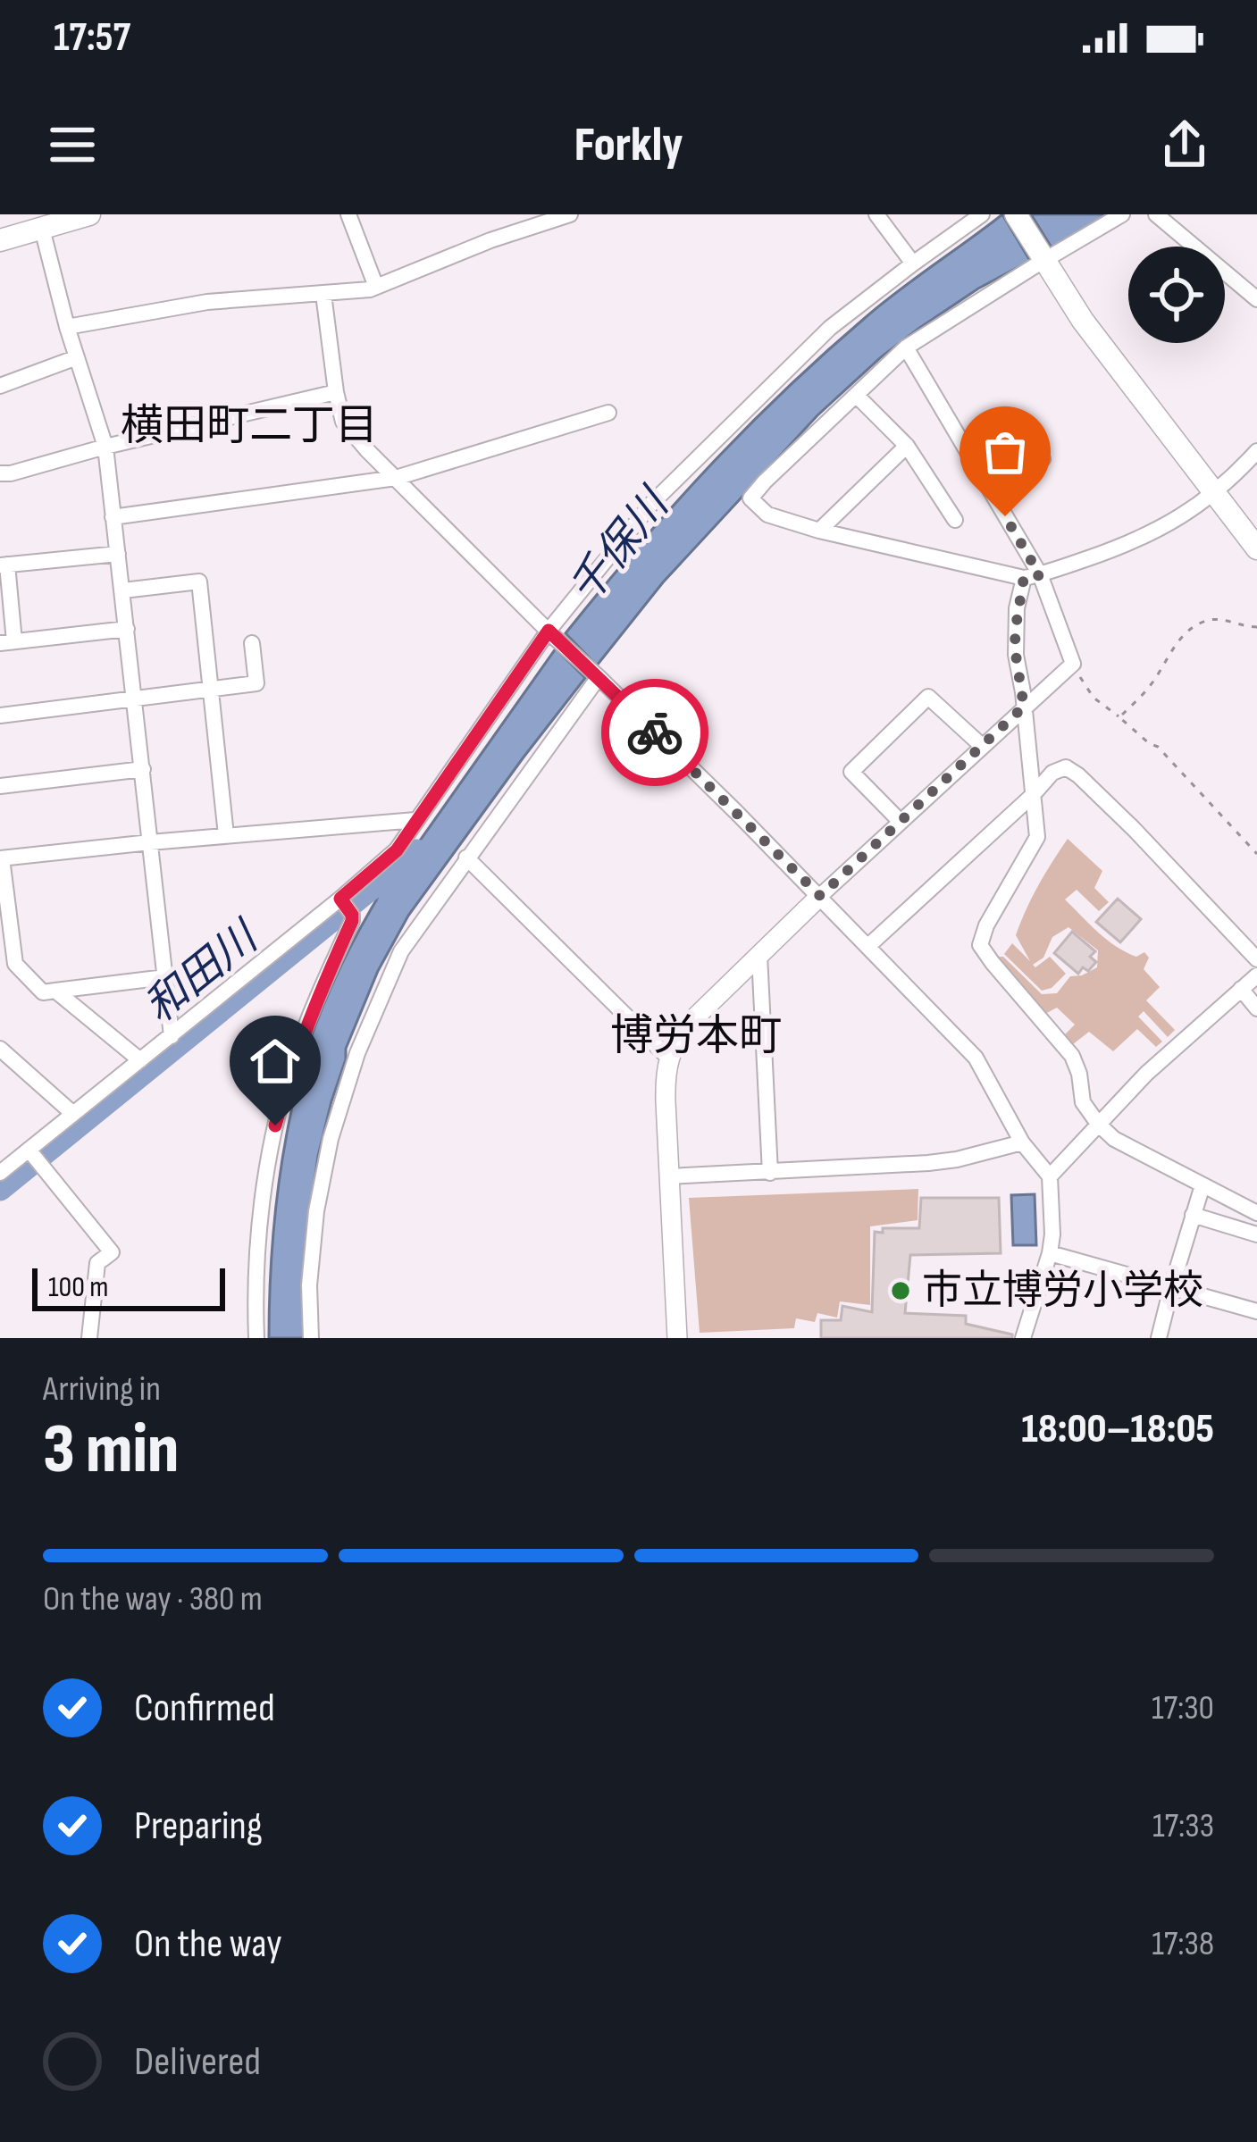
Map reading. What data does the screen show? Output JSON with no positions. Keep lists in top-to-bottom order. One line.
{"districts":["横田町二丁目","博労本町"],"water":["千保川","和田川"],"places":["市立博労小学校"],"scale_bar":"100 m","page":{"status":"17:57","header":"Forkly","scale":"100 m","heading":["3 min","Arriving in","18:00–18:05"],"bar":"On the way · 380 m","list":[["Confirmed","17:30"],["Preparing","17:33"],["On the way","17:38"],"Delivered"]}}
